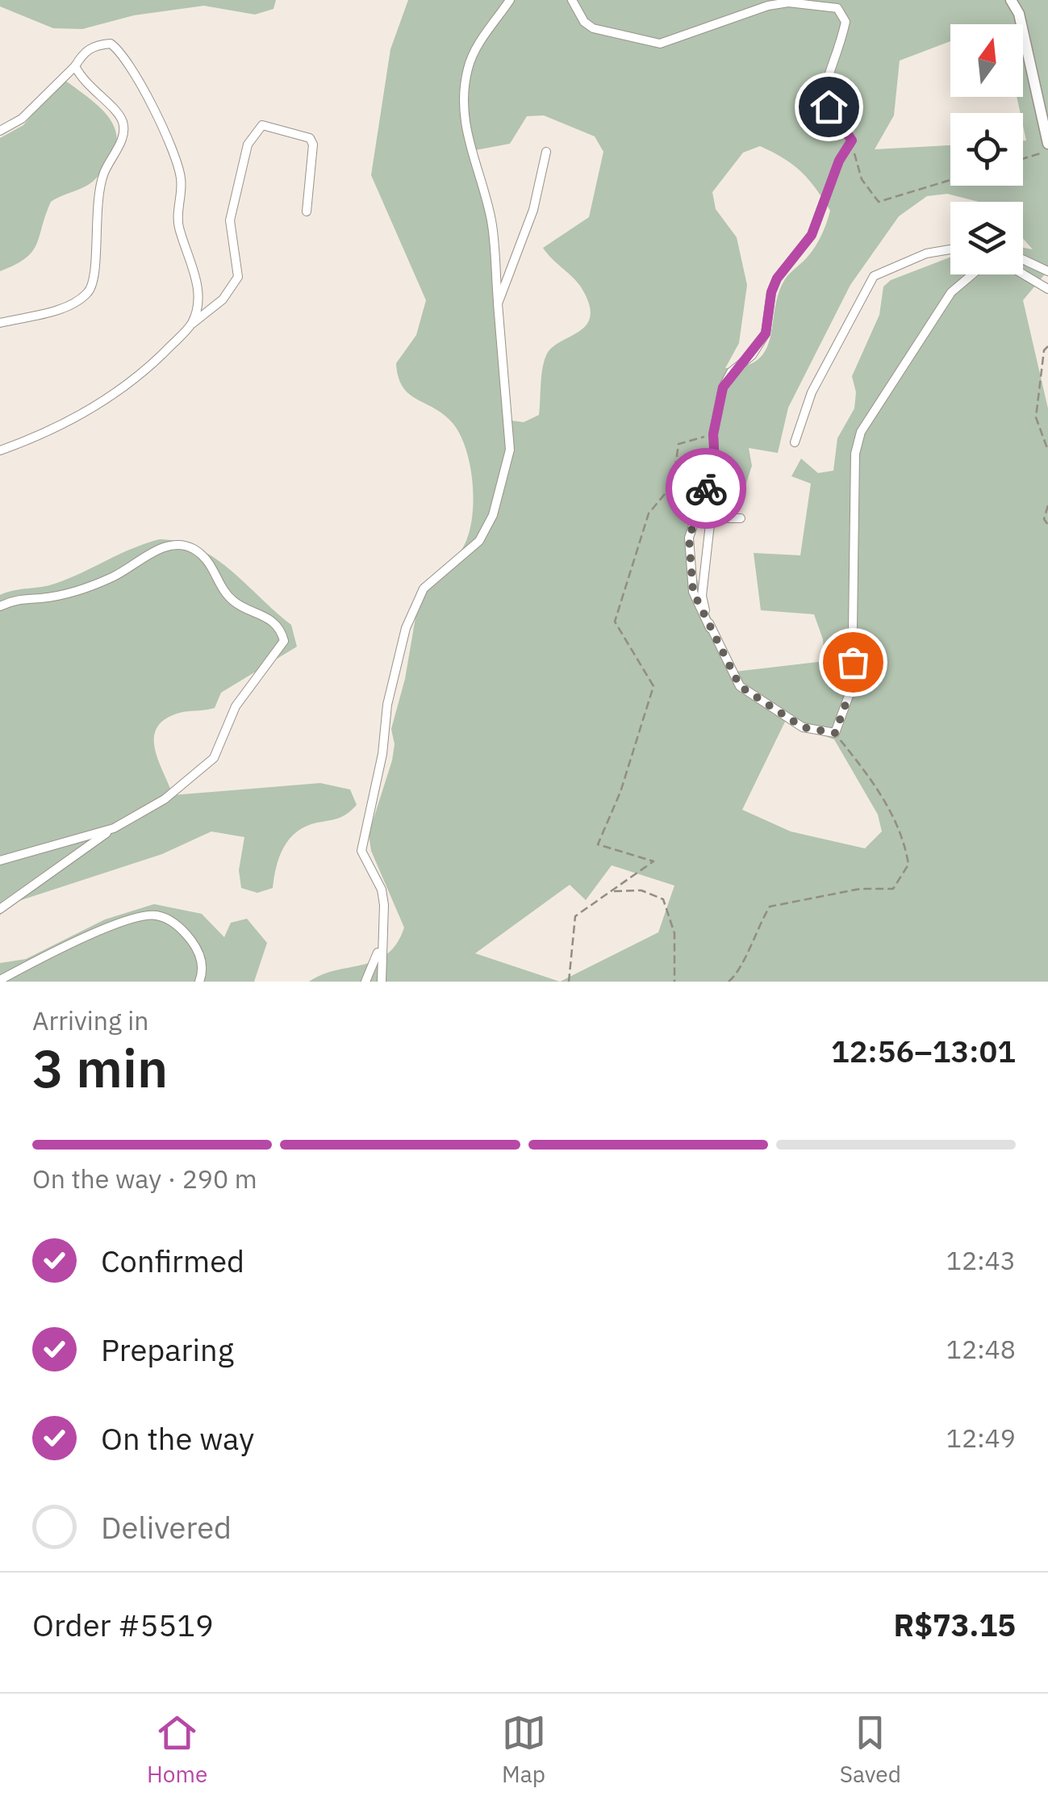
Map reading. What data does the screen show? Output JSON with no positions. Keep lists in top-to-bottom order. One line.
{"north":"top","page":{"heading":["3 min","Arriving in","12:56–13:01"],"panel":["Order #5519","R$73.15"],"bar":"On the way · 290 m","list":[["Confirmed","12:43"],["Preparing","12:48"],["On the way","12:49"],"Delivered"],"tabs":["Home","Map","Saved"]}}
